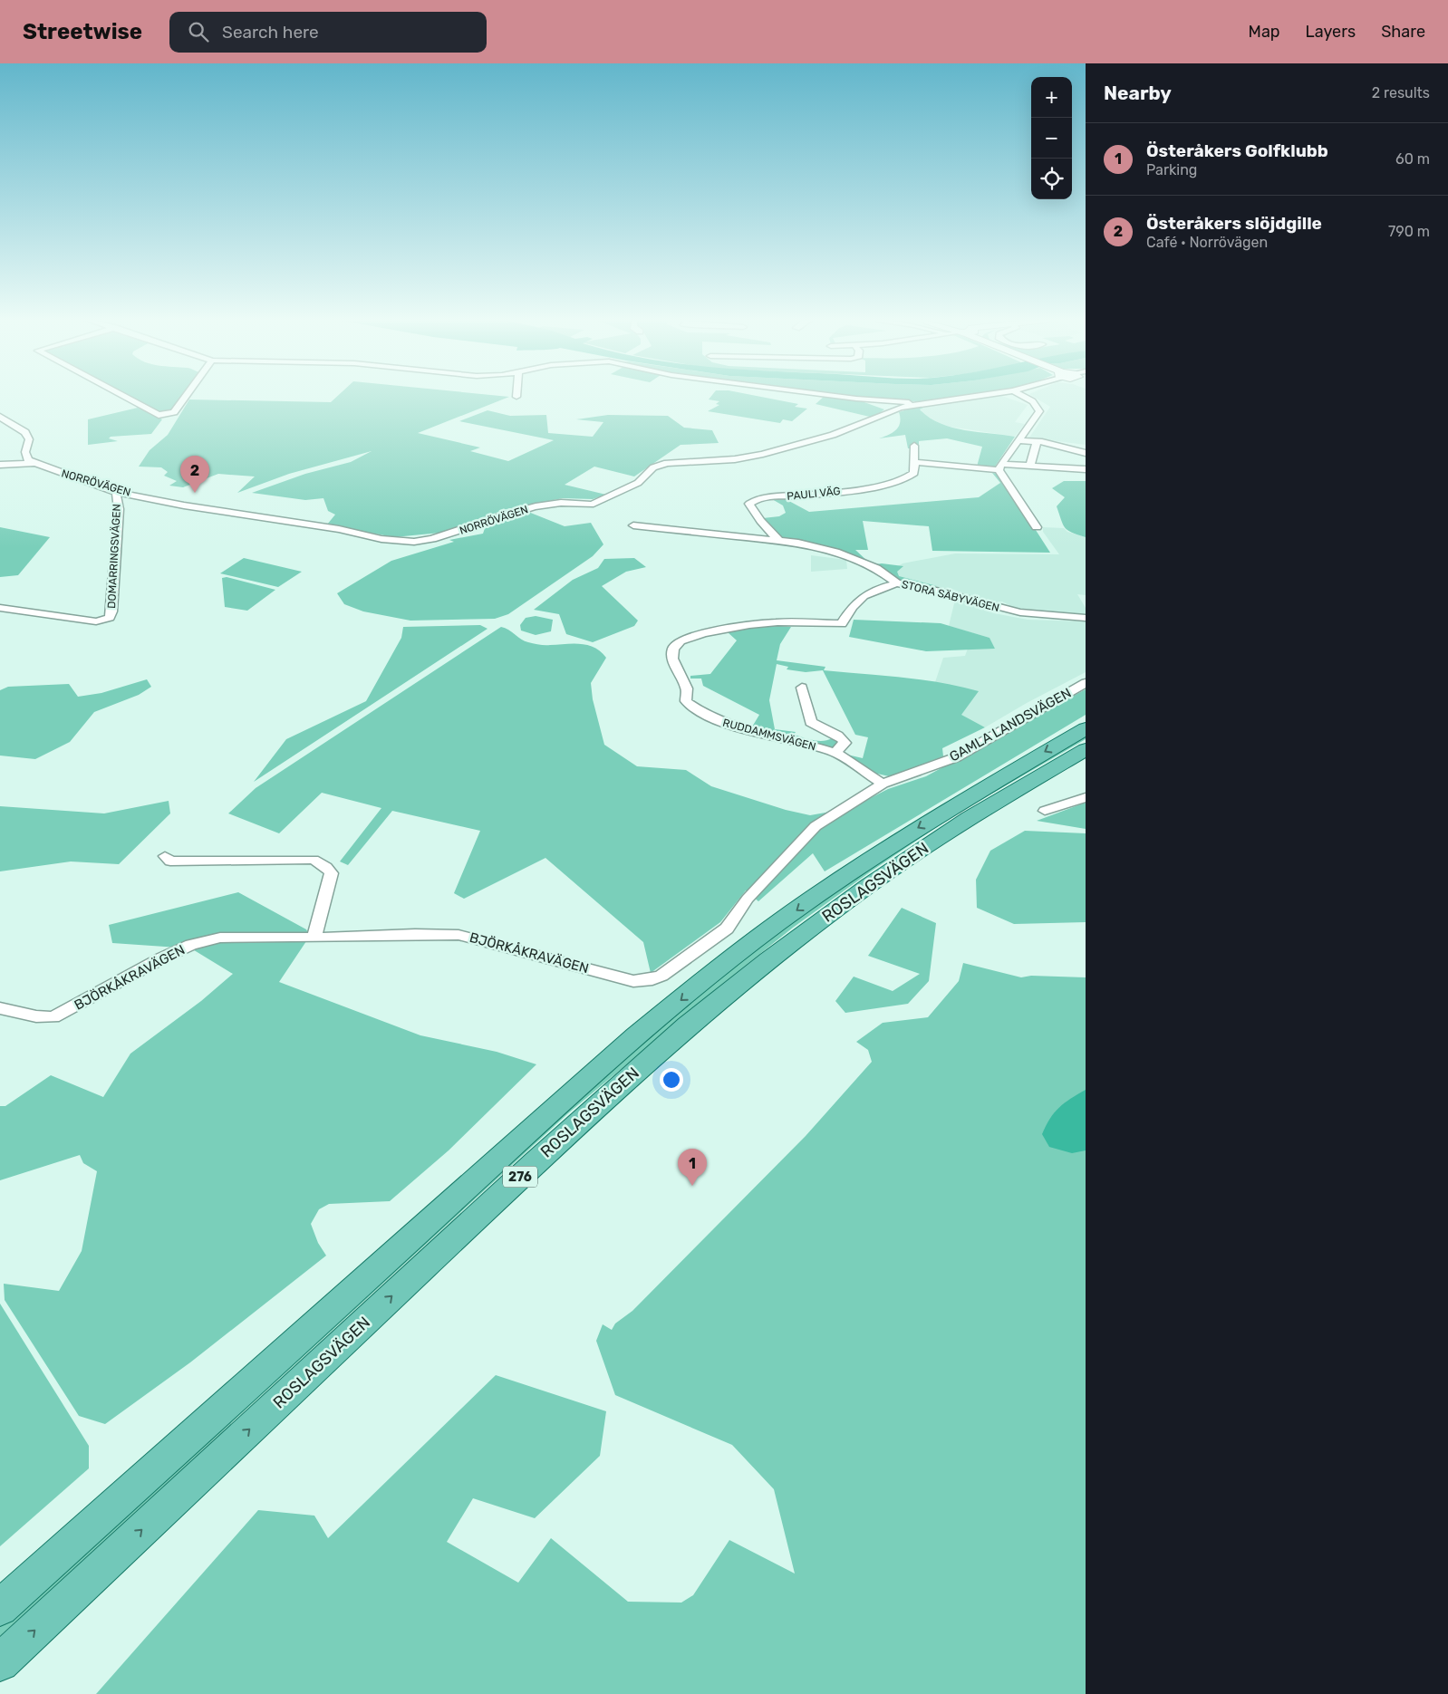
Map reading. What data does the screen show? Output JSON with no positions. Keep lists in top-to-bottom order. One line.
{"streets":{"main road":["ROSLAGSVÄGEN","276"],"street":["NORRÖVÄGEN","PAULI VÄG","DOMARRINGSVÄGEN","STORA SÄBYVÄGEN","GAMLA LANDSVÄGEN","RUDDAMMSVÄGEN","BJÖRKÅKRAVÄGEN"]},"crossings":[["NORRÖVÄGEN","DOMARRINGSVÄGEN"],["PAULI VÄG","STORA SÄBYVÄGEN"],["STORA SÄBYVÄGEN","RUDDAMMSVÄGEN"],["GAMLA LANDSVÄGEN","RUDDAMMSVÄGEN"],["GAMLA LANDSVÄGEN","BJÖRKÅKRAVÄGEN"]],"page":{"header":"Streetwise","search":"Search here","nav":["Map","Layers","Share"],"heading":["Nearby","2 results"],"map_buttons":["+","−"],"list":[{"mark":"1","name":"Österåkers Golfklubb","note":"Parking","value":"60 m"},{"mark":"2","name":"Österåkers slöjdgille","note":"Café · Norrövägen","value":"790 m"}],"pins":["2","1"]}}
